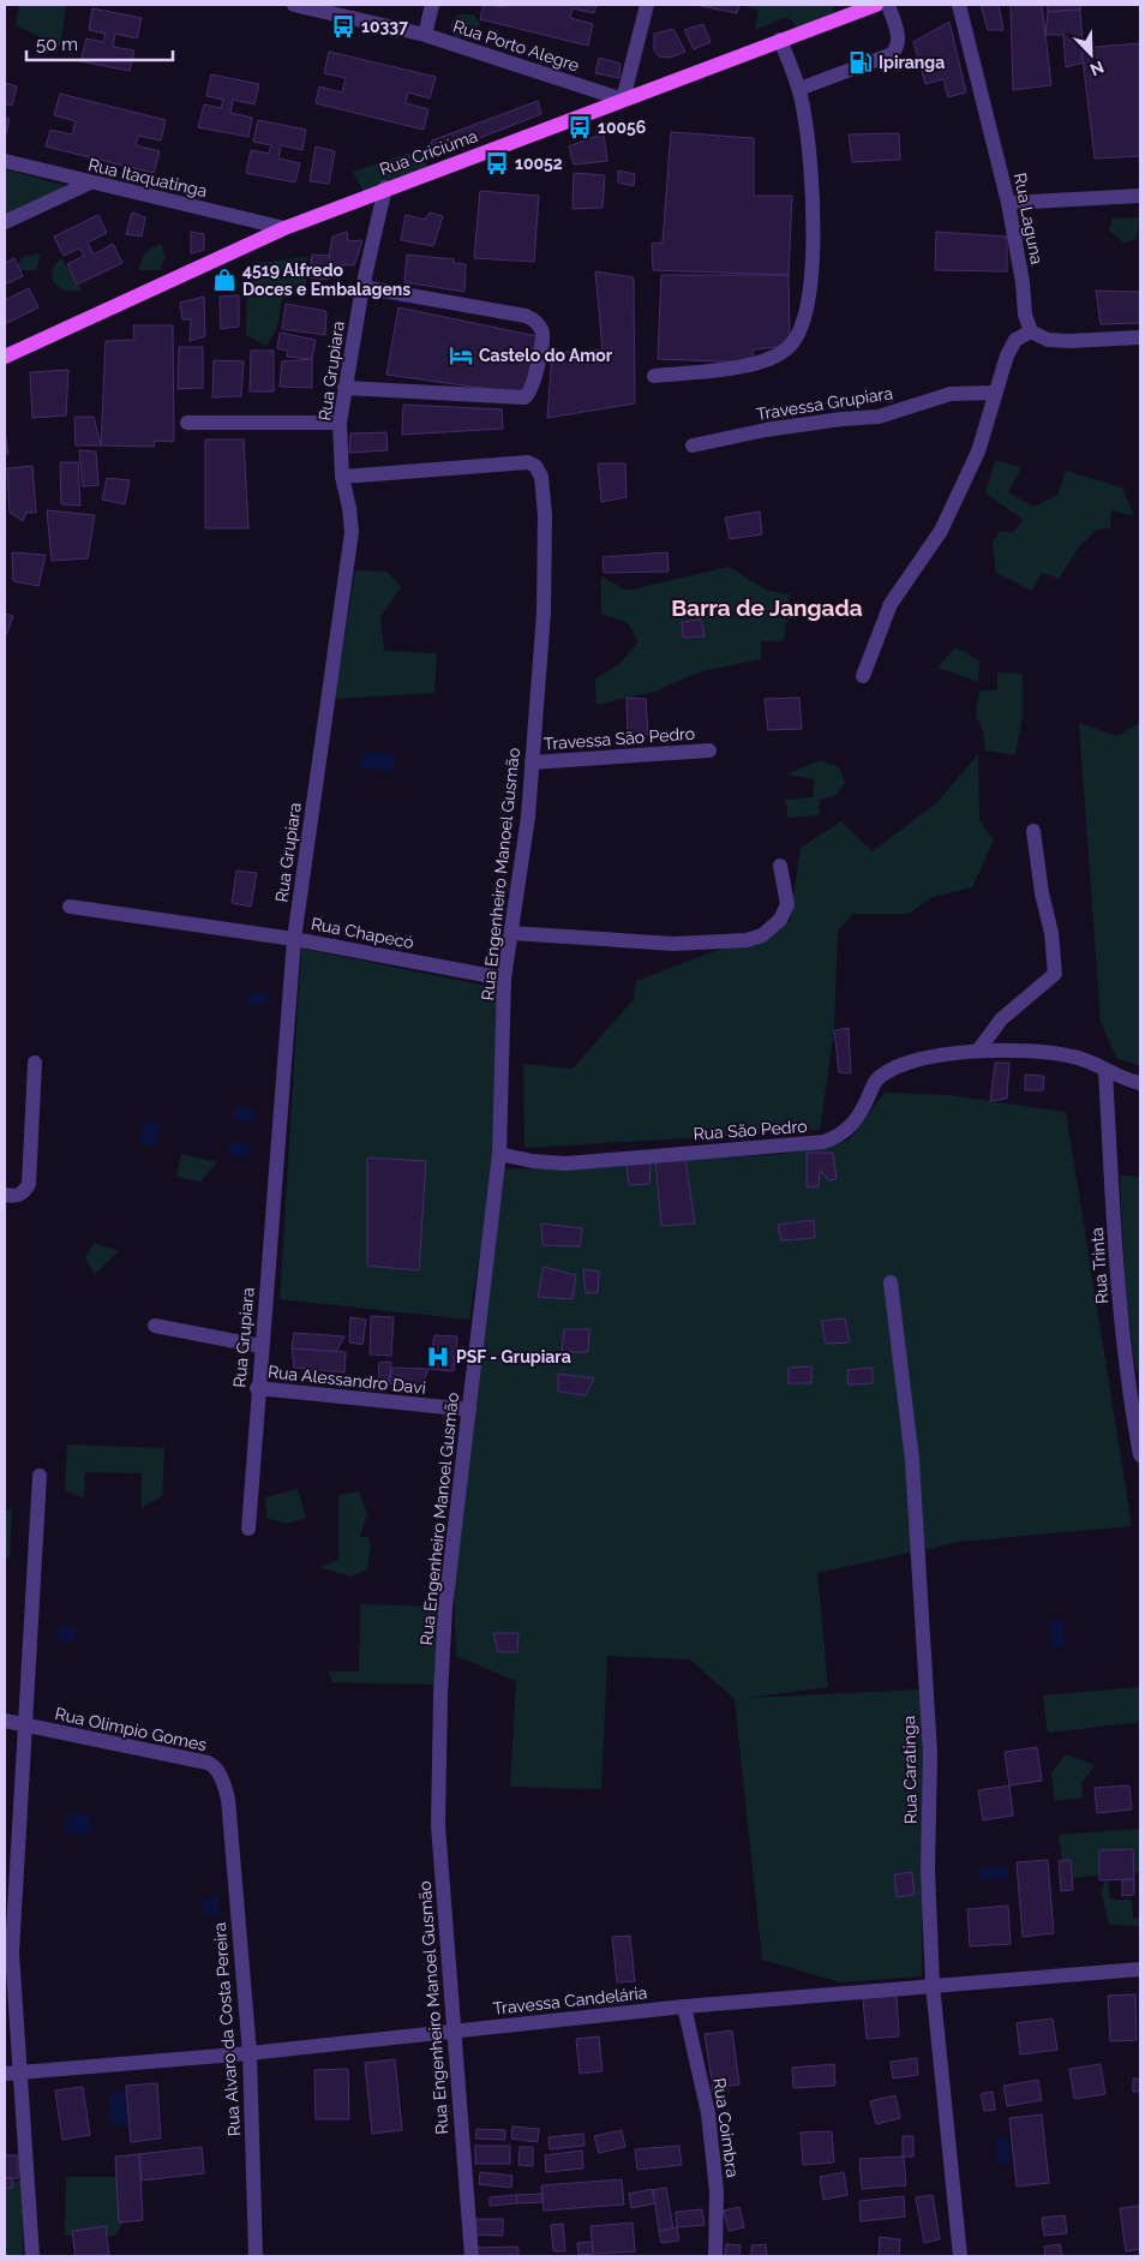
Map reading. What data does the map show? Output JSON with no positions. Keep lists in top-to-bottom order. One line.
{"streets":{"main road":["Rua Criciúma"],"street":["Rua Porto Alegre","Rua Itaquatinga","Rua Laguna","Rua Grupiara","Travessa Grupiara","Travessa São Pedro","Rua Engenheiro Manoel Gusmão","Rua Chapecó","Rua São Pedro","Rua Trinta","Rua Alessandro Davi","Rua Olimpio Gomes","Rua Caratinga","Travessa Candelária","Rua Alvaro da Costa Pereira","Rua Coimbra"]},"crossings":[["Rua Porto Alegre","Rua Criciúma"],["Rua Criciúma","Rua Itaquatinga"],["Rua Criciúma","Rua Grupiara"],["Rua Grupiara","Rua Engenheiro Manoel Gusmão"],["Rua Grupiara","Rua Chapecó"],["Rua Grupiara","Rua Alessandro Davi"],["Travessa São Pedro","Rua Engenheiro Manoel Gusmão"],["Rua Engenheiro Manoel Gusmão","Rua Chapecó"],["Rua Engenheiro Manoel Gusmão","Rua São Pedro"],["Rua Engenheiro Manoel Gusmão","Rua Alessandro Davi"],["Rua Engenheiro Manoel Gusmão","Travessa Candelária"],["Rua São Pedro","Rua Trinta"],["Rua Olimpio Gomes","Rua Alvaro da Costa Pereira"],["Rua Caratinga","Travessa Candelária"],["Travessa Candelária","Rua Alvaro da Costa Pereira"],["Travessa Candelária","Rua Coimbra"]],"districts":["Barra de Jangada"],"places":{"bus stop":["10337","10056","10052"],"fuel station":["Ipiranga"],"shop":["4519 Alfredo Doces e Embalagens"],"hotel":["Castelo do Amor"],"hospital":["PSF - Grupiara"]},"scale_bar":"50 m","north":"bottom right"}
